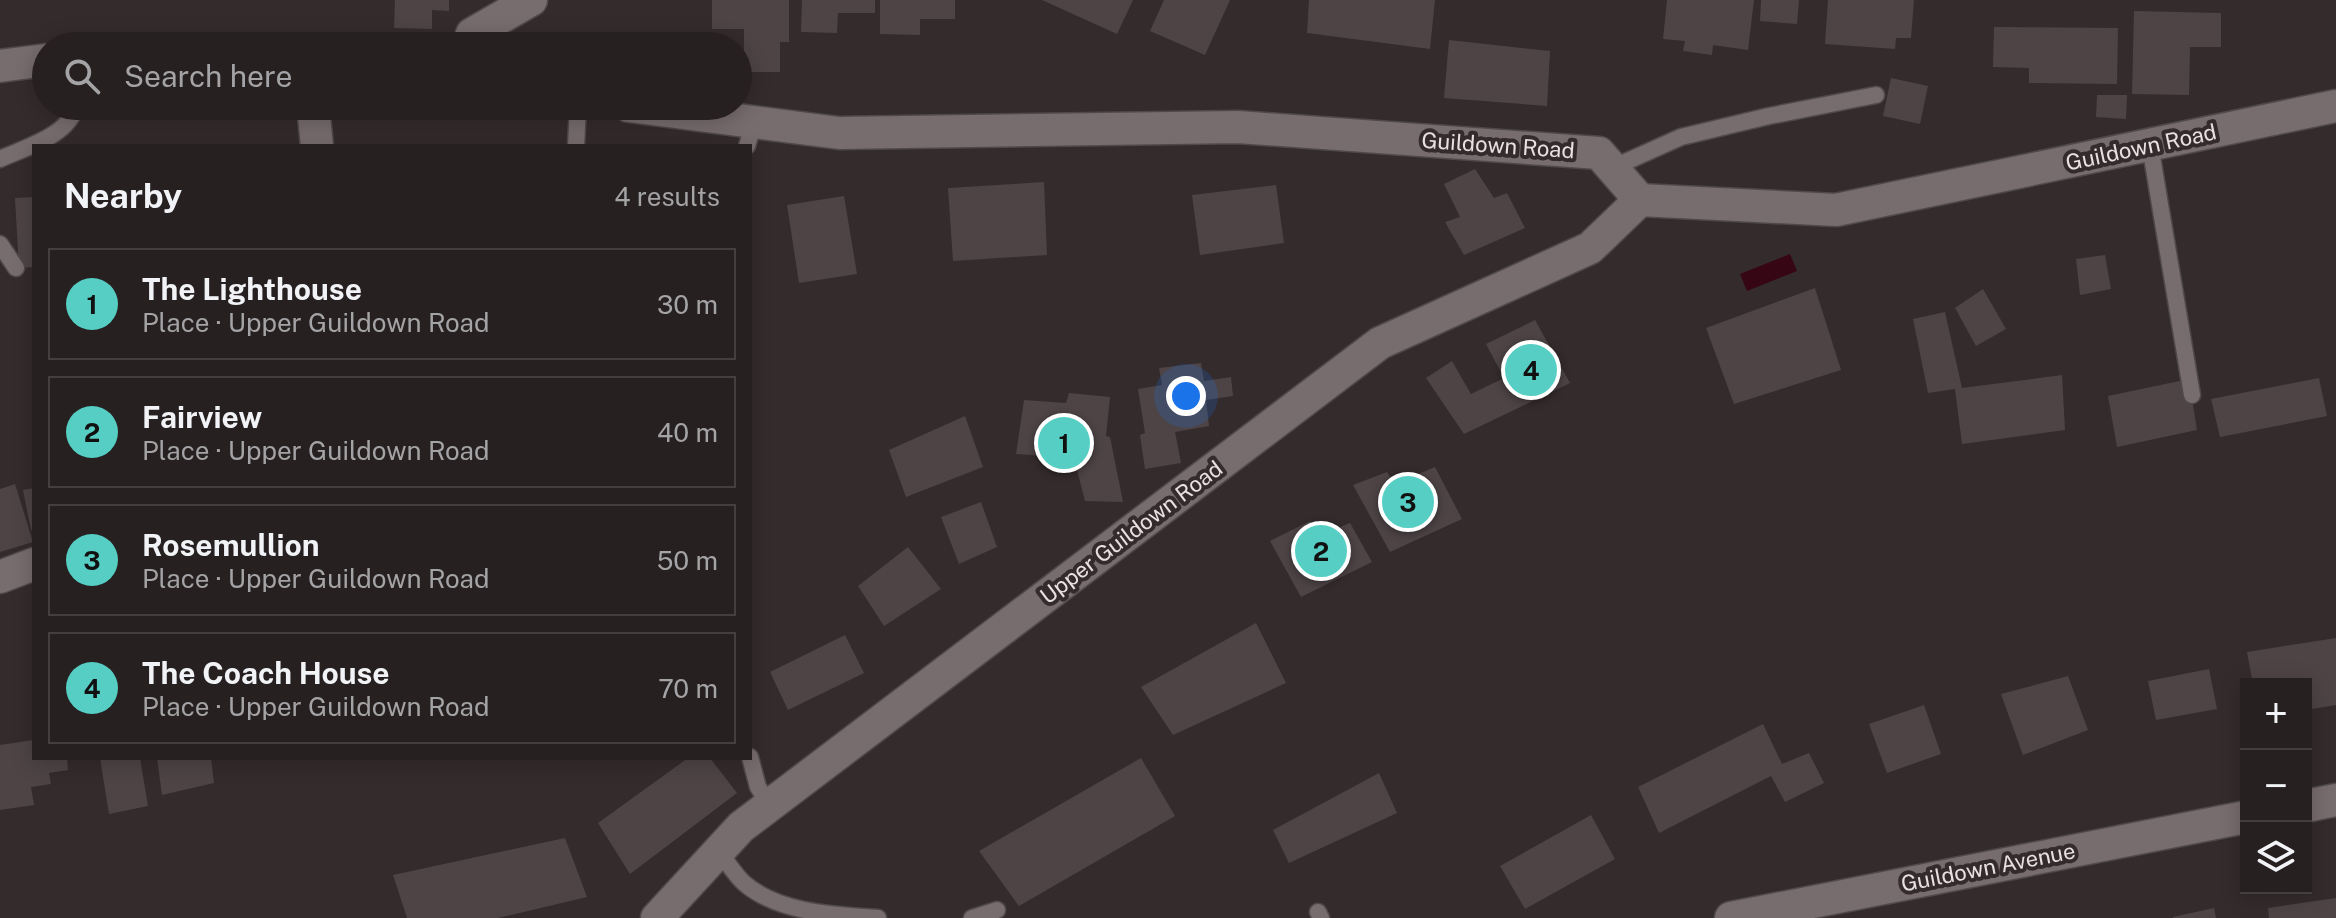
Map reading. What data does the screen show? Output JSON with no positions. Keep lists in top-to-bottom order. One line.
{"streets":{"street":["Guildown Road","Upper Guildown Road","Guildown Avenue"]},"crossings":[["Guildown Road","Upper Guildown Road"]],"page":{"search":"Search here","heading":["Nearby","4 results"],"list":[{"mark":"1","name":"The Lighthouse","note":"Place · Upper Guildown Road","value":"30 m"},{"mark":"2","name":"Fairview","note":"Place · Upper Guildown Road","value":"40 m"},{"mark":"3","name":"Rosemullion","note":"Place · Upper Guildown Road","value":"50 m"},{"mark":"4","name":"The Coach House","note":"Place · Upper Guildown Road","value":"70 m"}],"pins":["4","1","3","2"],"map_buttons":["+","−"]}}
